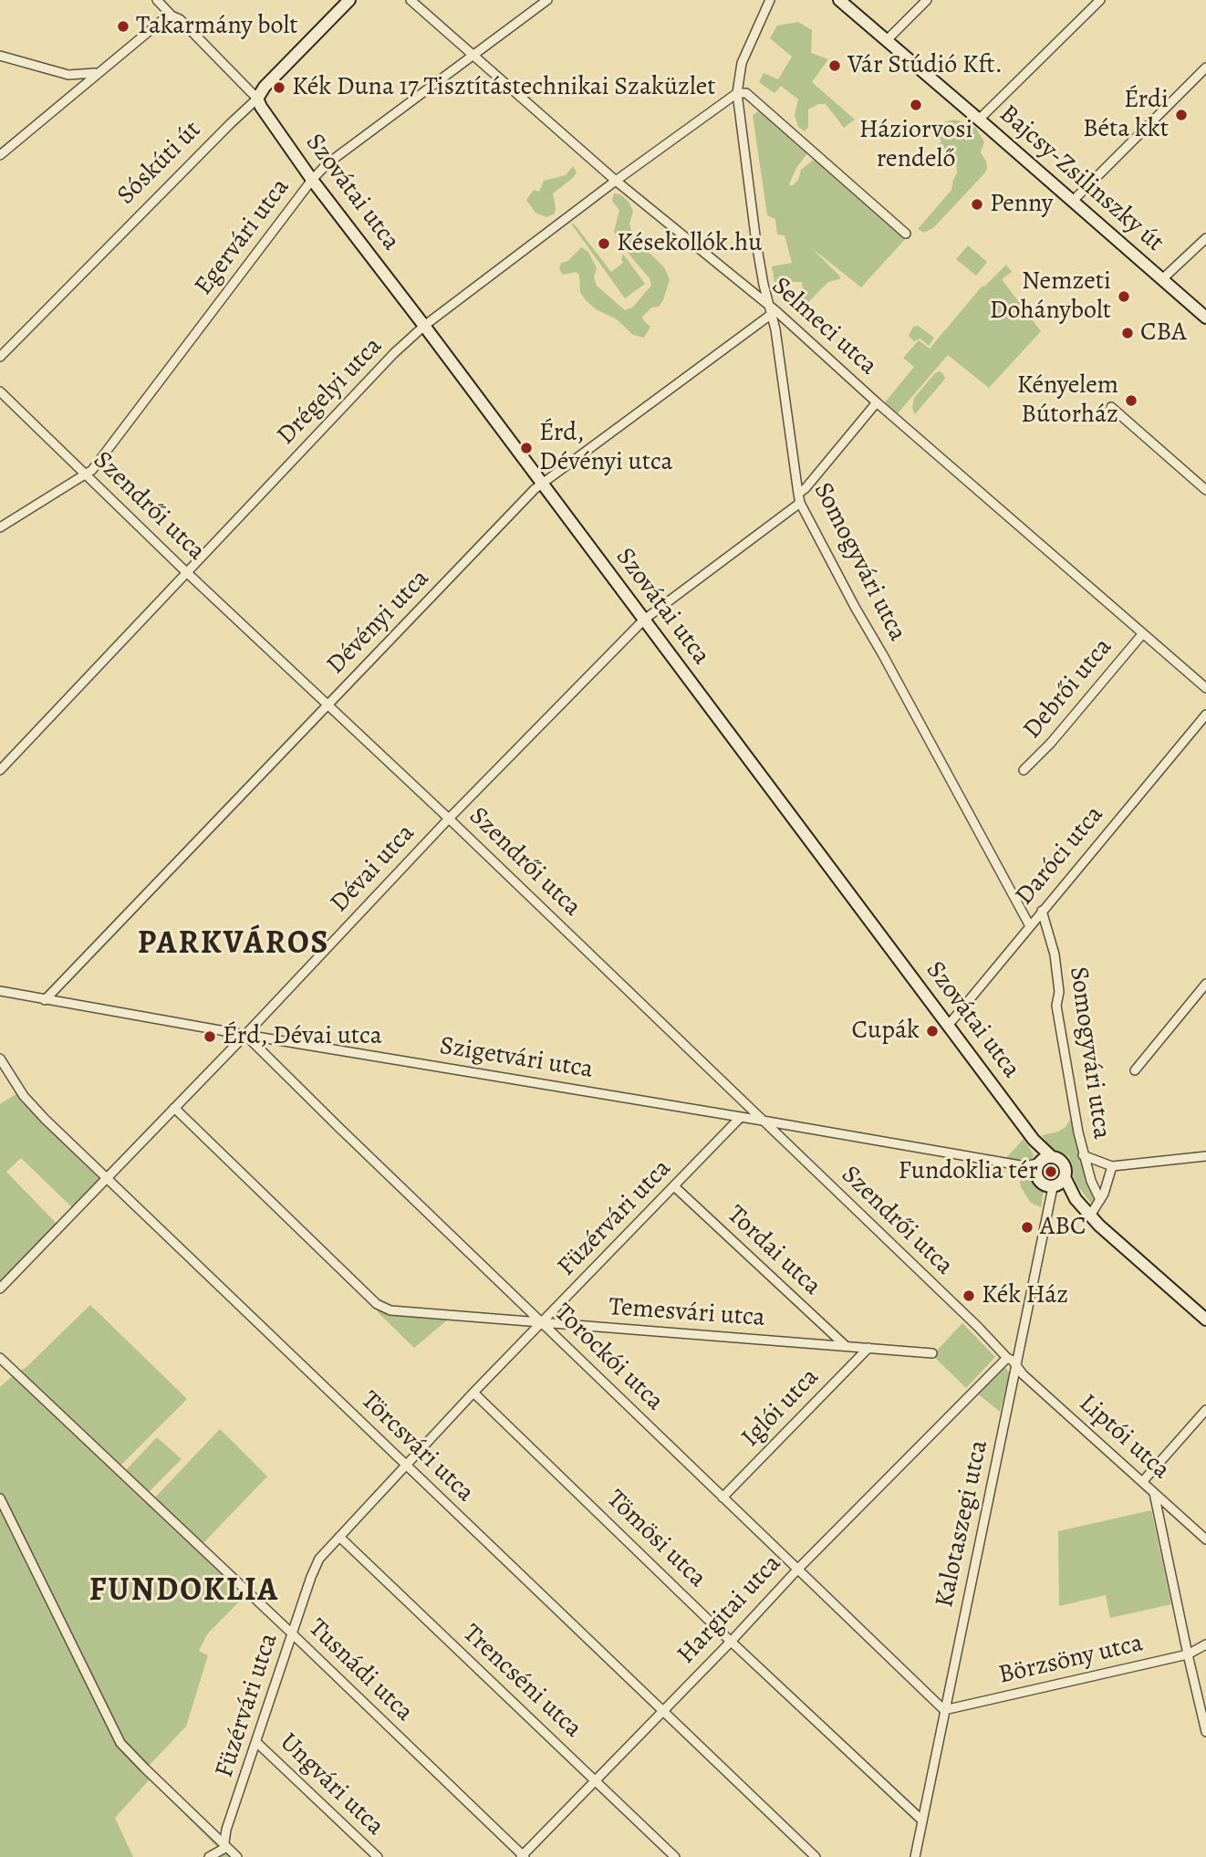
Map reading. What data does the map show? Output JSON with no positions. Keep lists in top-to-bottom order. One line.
{"streets":{"street":["Sóskúti út","Bajcsy-Zsilinszky út","Szovátai utca","Egervári utca","Selmeci utca","Drégelyi utca","Szendrői utca","Somogyvári utca","Dévényi utca","Debrői utca","Daróci utca","Dévai utca","Szigetvári utca","Füzérvári utca","Tordai utca","Temesvári utca","Torockói utca","Iglói utca","Liptói utca","Törcsvári utca","Kalotaszegi utca","Tömösi utca","Hargitai utca","Börzsöny utca","Tusnádi utca","Trencséni utca","Ungvári utca"]},"crossings":[["Sóskúti út","Szovátai utca"],["Szovátai utca","Egervári utca"],["Szovátai utca","Drégelyi utca"],["Szovátai utca","Dévényi utca"],["Szovátai utca","Daróci utca"],["Szovátai utca","Dévai utca"],["Egervári utca","Selmeci utca"],["Egervári utca","Szendrői utca"],["Selmeci utca","Drégelyi utca"],["Selmeci utca","Somogyvári utca"],["Selmeci utca","Dévényi utca"],["Selmeci utca","Debrői utca"],["Drégelyi utca","Szendrői utca"],["Drégelyi utca","Somogyvári utca"],["Szendrői utca","Dévényi utca"],["Szendrői utca","Dévai utca"],["Szendrői utca","Szigetvári utca"],["Szendrői utca","Liptói utca"],["Szendrői utca","Kalotaszegi utca"],["Szendrői utca","Hargitai utca"],["Somogyvári utca","Dévényi utca"],["Somogyvári utca","Daróci utca"],["Somogyvári utca","Dévai utca"],["Dévényi utca","Szigetvári utca"],["Dévai utca","Szigetvári utca"],["Dévai utca","Temesvári utca"],["Dévai utca","Torockói utca"],["Dévai utca","Törcsvári utca"],["Szigetvári utca","Füzérvári utca"],["Szigetvári utca","Torockói utca"],["Szigetvári utca","Kalotaszegi utca"],["Füzérvári utca","Tordai utca"],["Füzérvári utca","Temesvári utca"],["Füzérvári utca","Torockói utca"],["Füzérvári utca","Törcsvári utca"],["Füzérvári utca","Tömösi utca"],["Füzérvári utca","Tusnádi utca"],["Füzérvári utca","Trencséni utca"],["Füzérvári utca","Ungvári utca"],["Tordai utca","Temesvári utca"],["Temesvári utca","Torockói utca"],["Temesvári utca","Iglói utca"],["Torockói utca","Iglói utca"],["Torockói utca","Kalotaszegi utca"],["Torockói utca","Hargitai utca"],["Torockói utca","Börzsöny utca"],["Liptói utca","Kalotaszegi utca"],["Törcsvári utca","Hargitai utca"],["Kalotaszegi utca","Tömösi utca"],["Kalotaszegi utca","Börzsöny utca"],["Tömösi utca","Hargitai utca"],["Hargitai utca","Tusnádi utca"],["Hargitai utca","Trencséni utca"]],"districts":["PARKVÁROS","FUNDOKLIA"],"places":["Takarmány bolt","Vár Stúdió Kft.","Kék Duna 17 Tisztítástechnikai Szaküzlet","Háziorvosi rendelő","Érdi Béta kkt","Penny","Késekollók.hu","Nemzeti Dohánybolt","CBA","Kényelem Bútorház","Érd, Dévényi utca","Cupák","Érd, Dévai utca","Fundoklia tér","ABC","Kék Ház"]}
